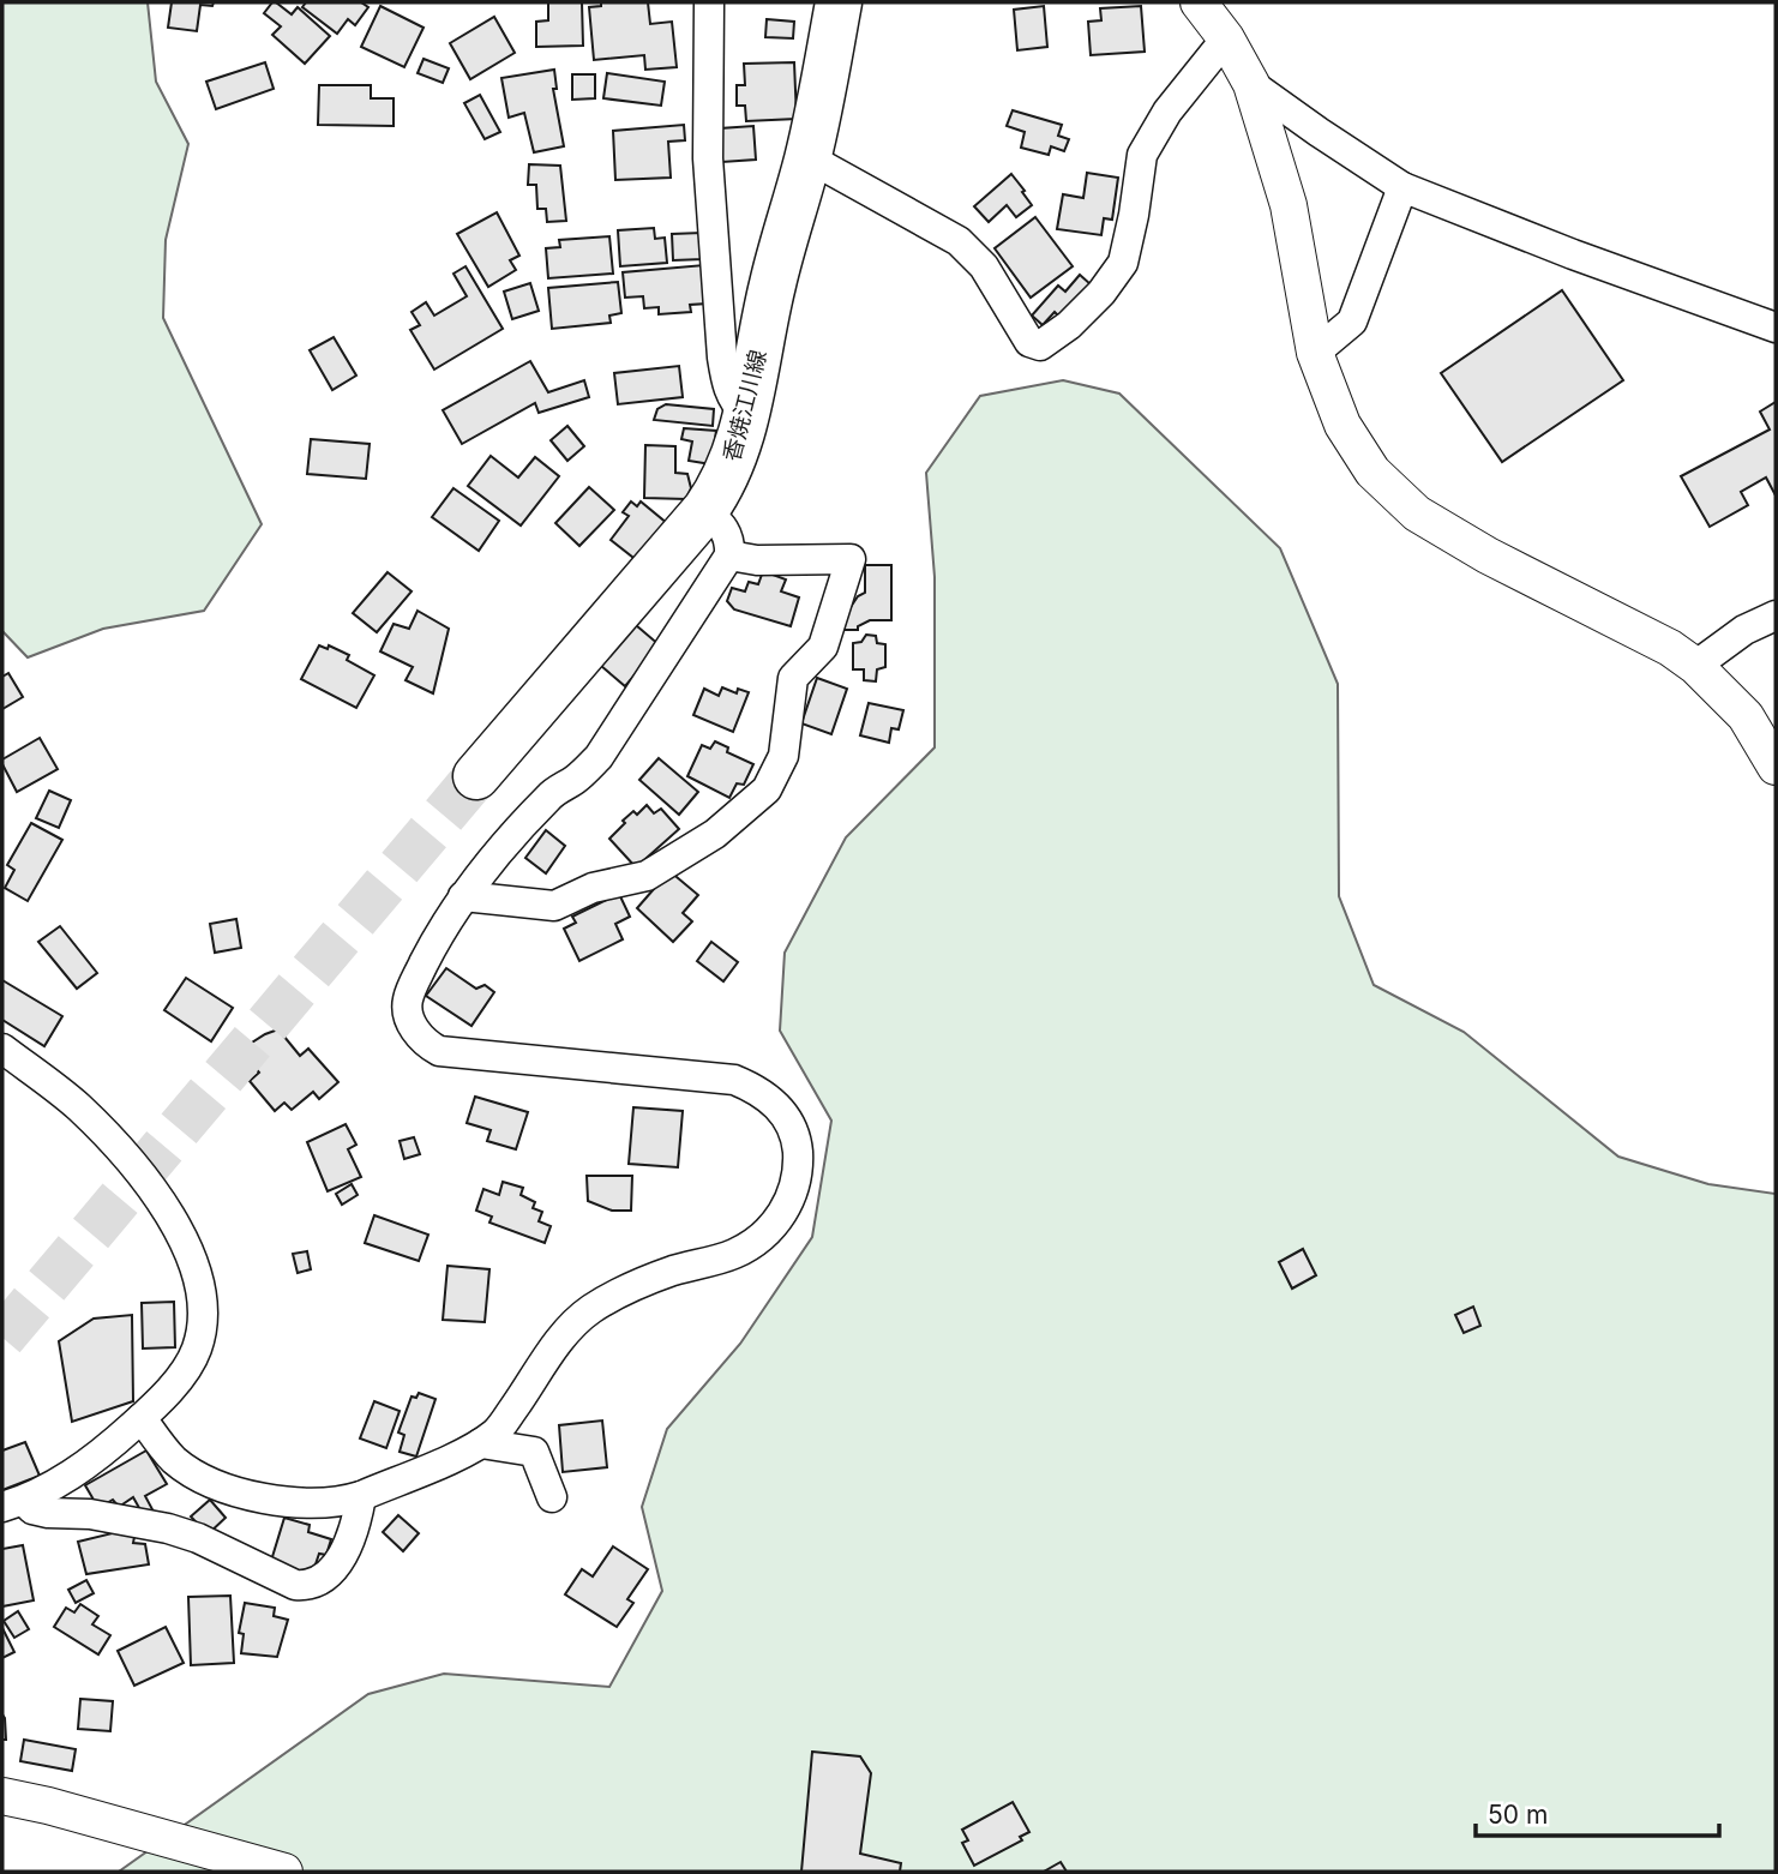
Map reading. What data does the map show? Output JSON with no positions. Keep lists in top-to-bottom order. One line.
{"streets":{"main road":["香焼江川線"]},"scale_bar":"50 m"}
